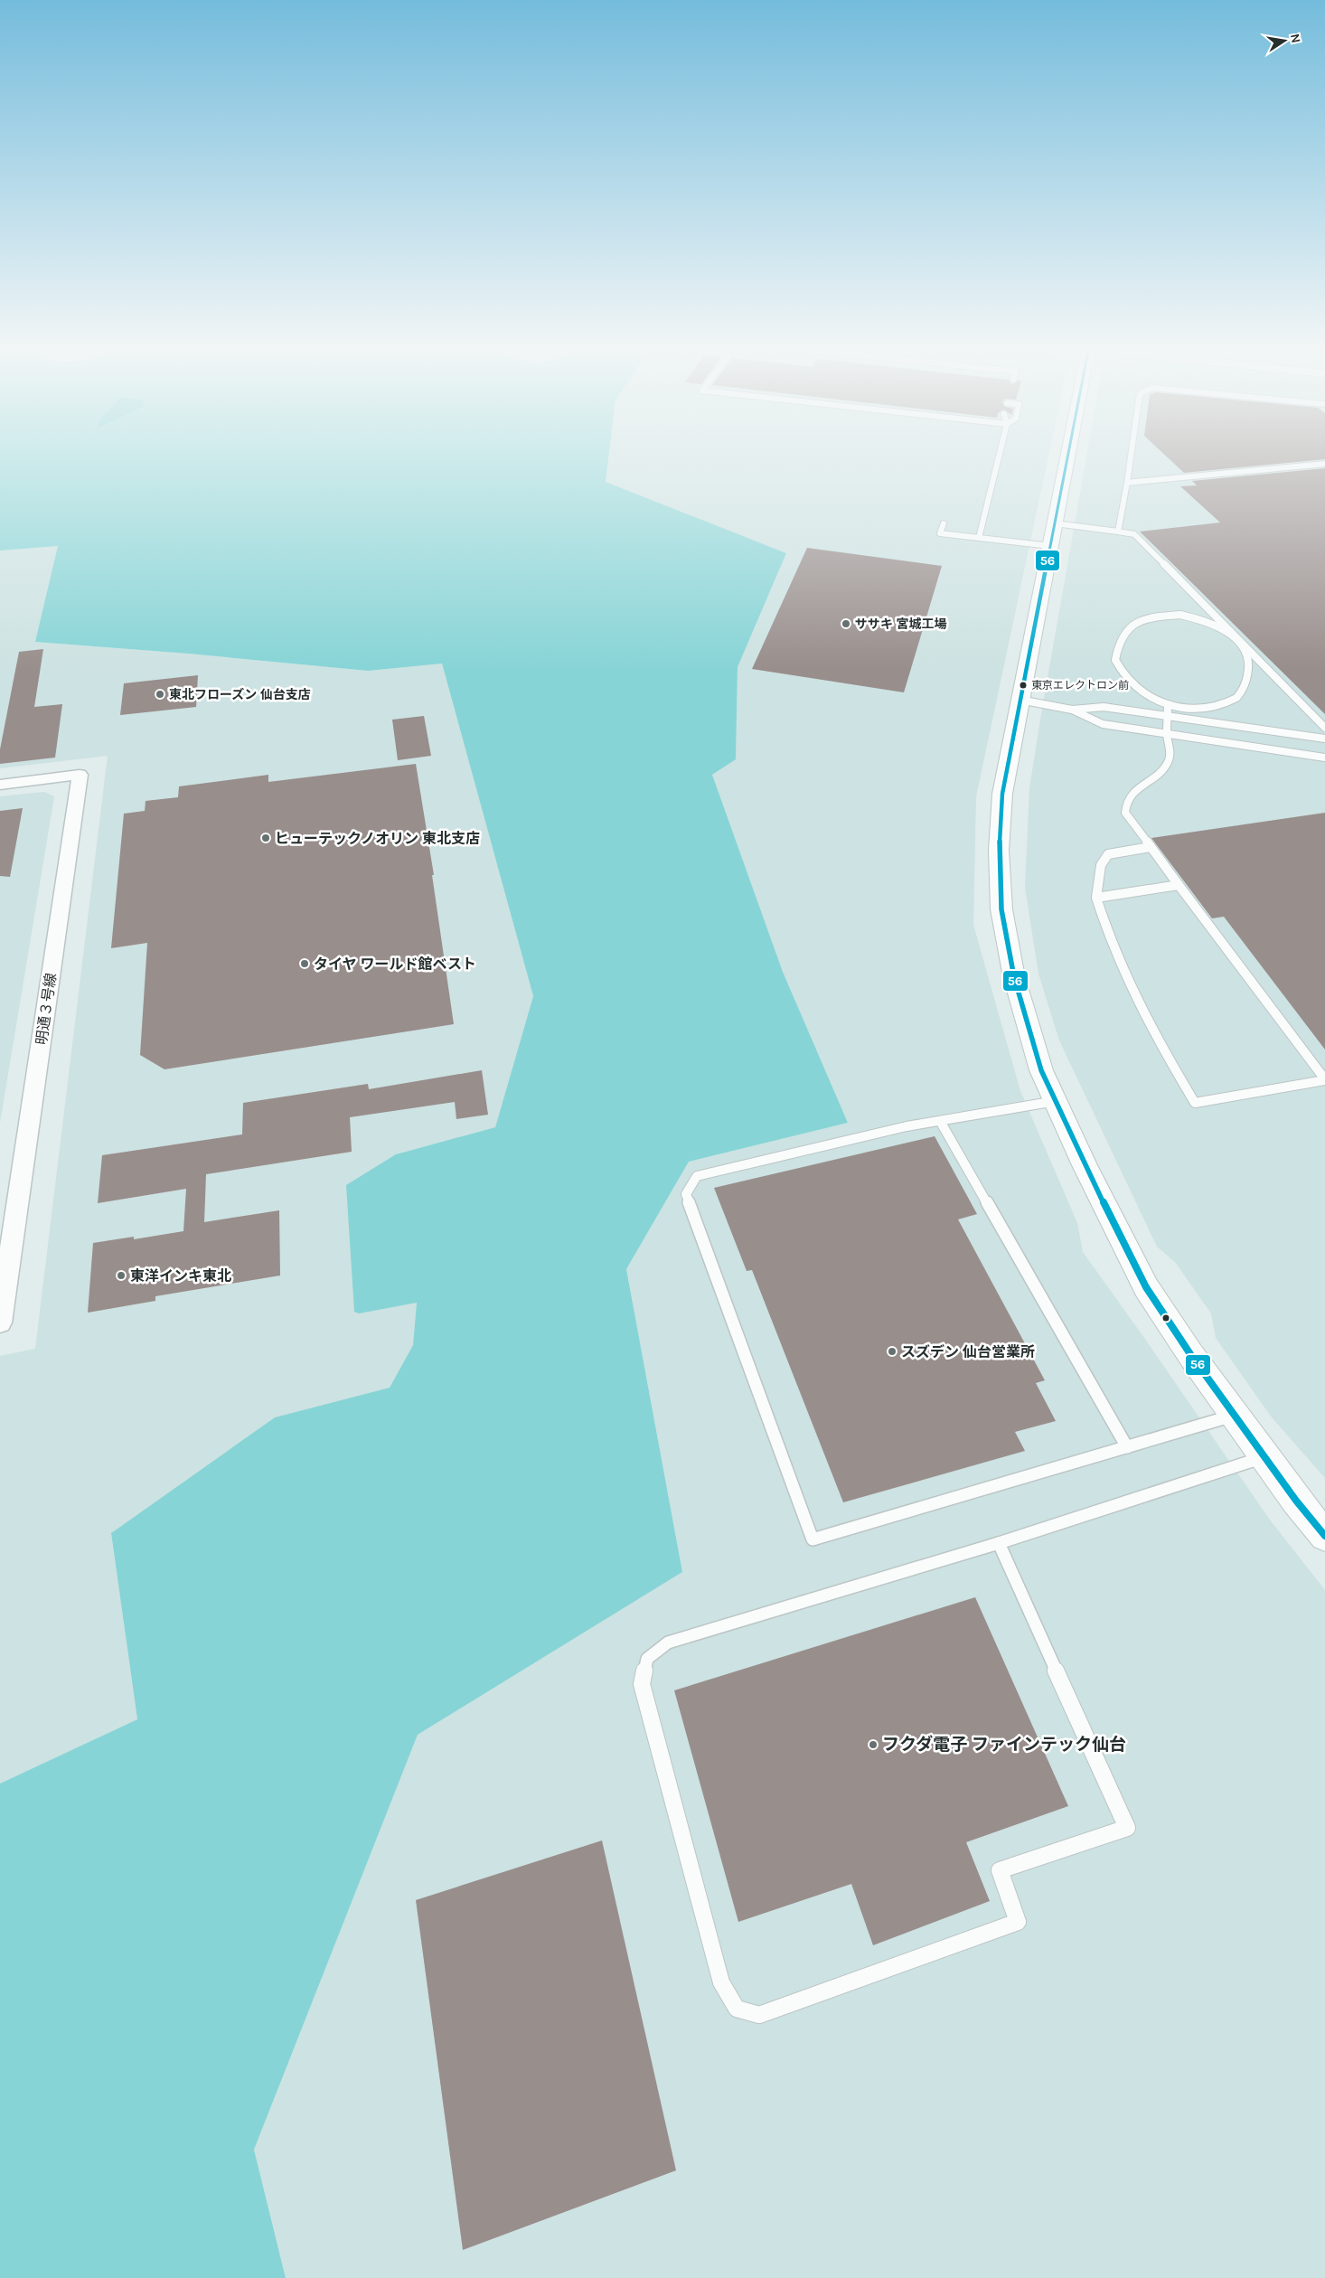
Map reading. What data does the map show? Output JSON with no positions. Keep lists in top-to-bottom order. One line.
{"streets":{"street":["明通３号線"]},"places":["ササキ 宮城工場","東京エレクトロン前","東北フローズン 仙台支店","ヒューテックノオリン 東北支店","タイヤ ワールド館ベスト","東洋インキ東北","スズデン 仙台営業所","フクダ電子 ファインテック仙台"],"lines":["transit line 56"],"north":"right"}
